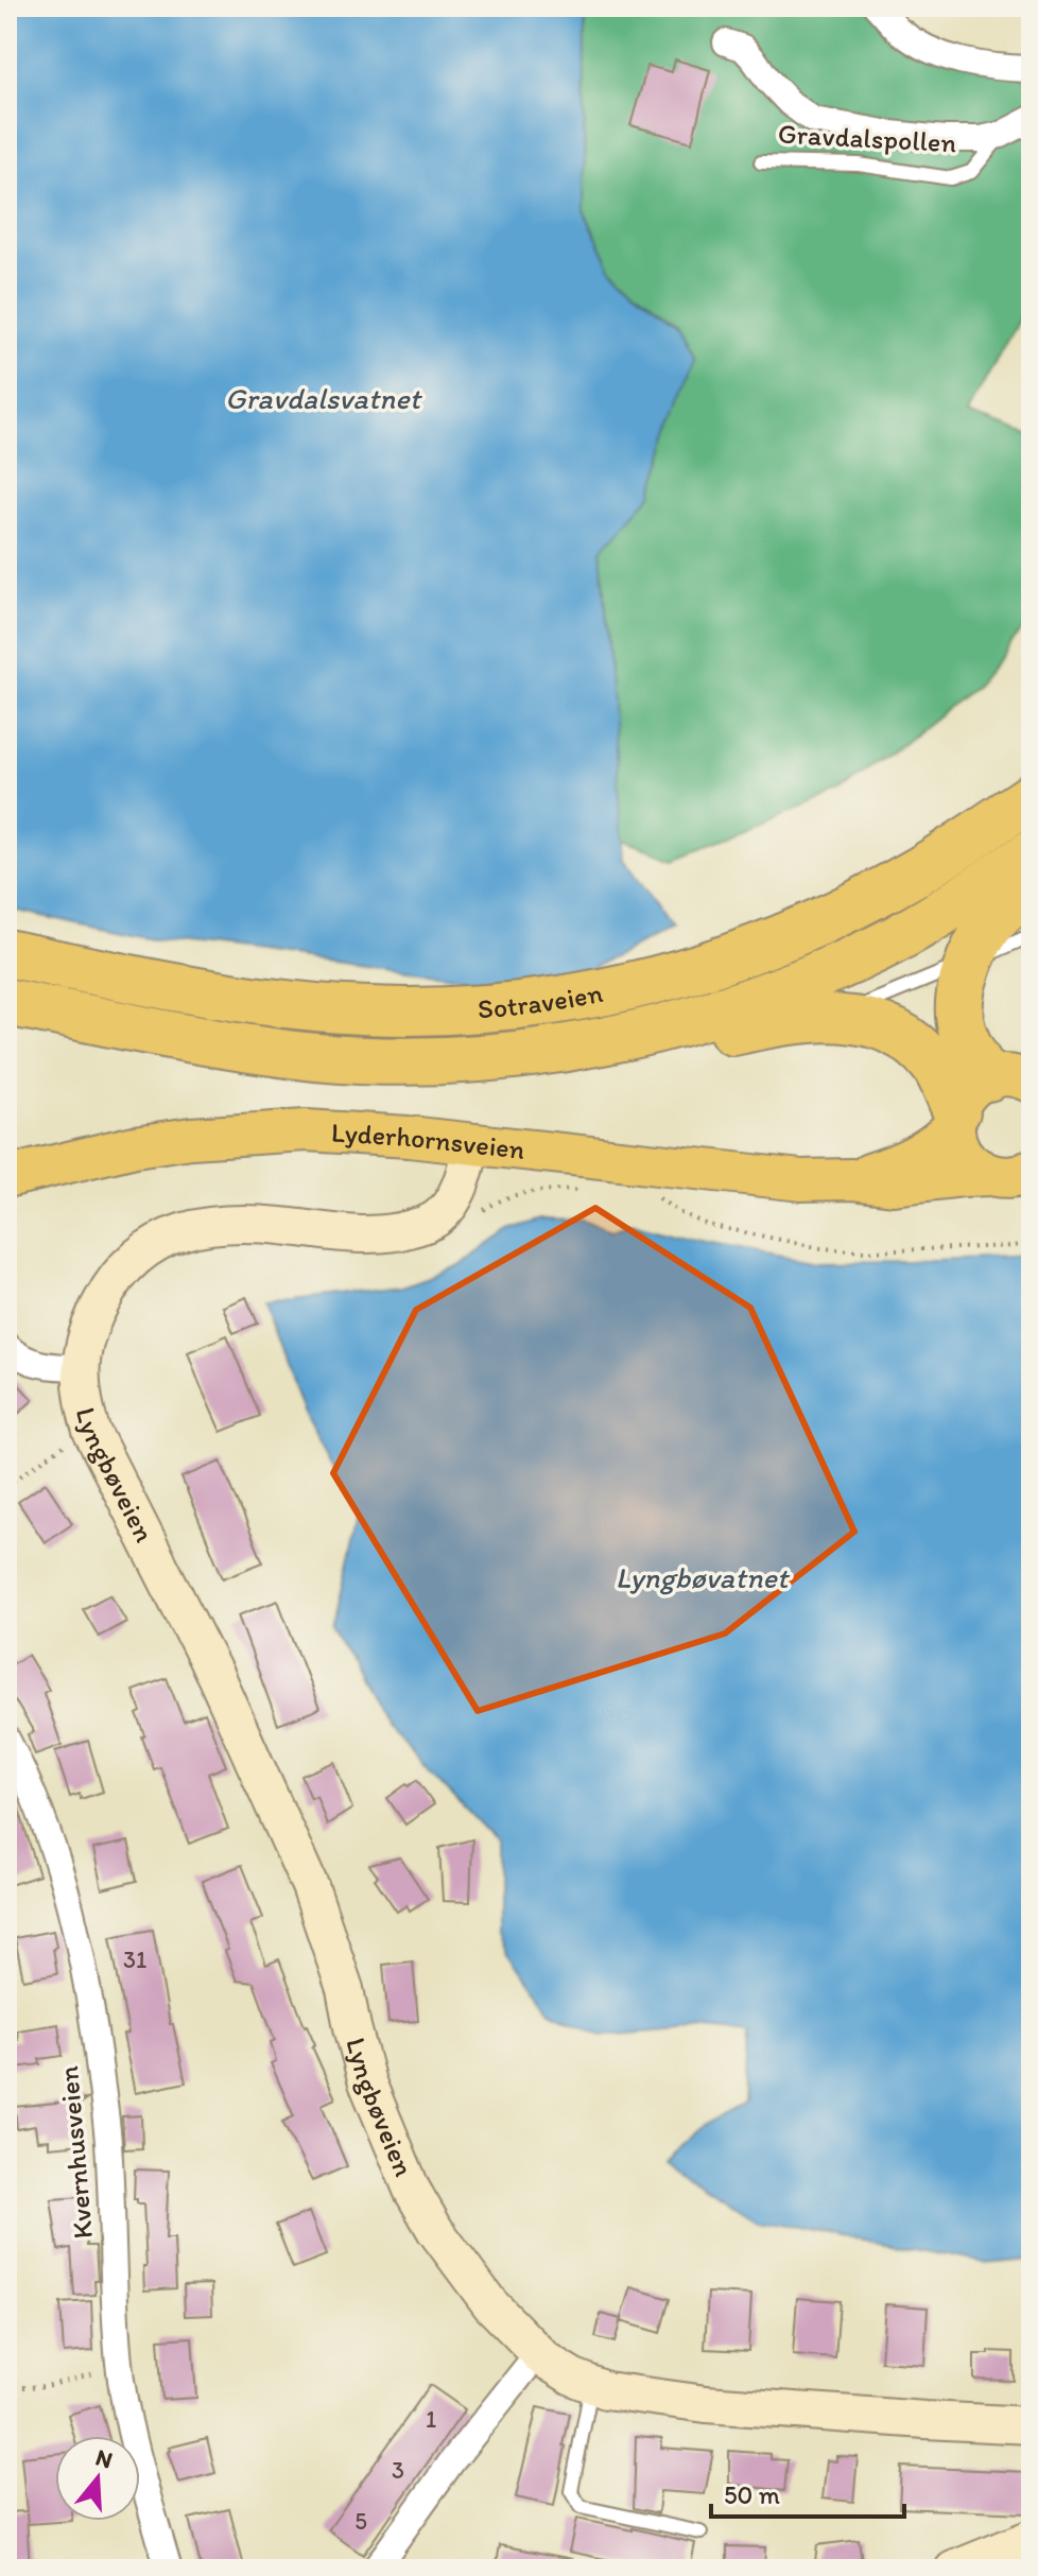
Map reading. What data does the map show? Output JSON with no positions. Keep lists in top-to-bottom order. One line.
{"streets":{"highway":["Sotraveien"],"main road":["Lyderhornsveien"],"street":["Gravdalspollen","Lyngbøveien","Kvernhusveien"]},"crossings":[["Lyderhornsveien","Lyngbøveien"]],"water":["Gravdalsvatnet","Lyngbøvatnet"],"house_numbers":["31","1","3","5"],"scale_bar":"50 m","north":"top"}
